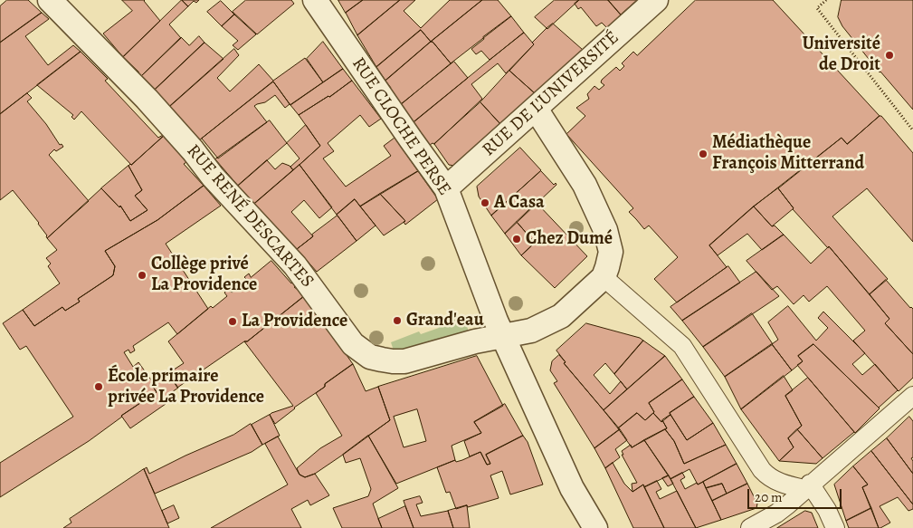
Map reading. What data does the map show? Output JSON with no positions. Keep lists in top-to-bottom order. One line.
{"streets":{"street":["RUE DE L'UNIVERSITÉ","RUE CLOCHE PERSE","RUE RENÉ DESCARTES"]},"crossings":[["RUE DE L'UNIVERSITÉ","RUE CLOCHE PERSE"],["RUE CLOCHE PERSE","RUE RENÉ DESCARTES"]],"places":["Université de Droit","Médiathèque François Mitterrand","A Casa","Chez Dumé","Collège privé La Providence","Grand'eau","La Providence","École primaire privée La Providence"],"scale_bar":"20 m"}
